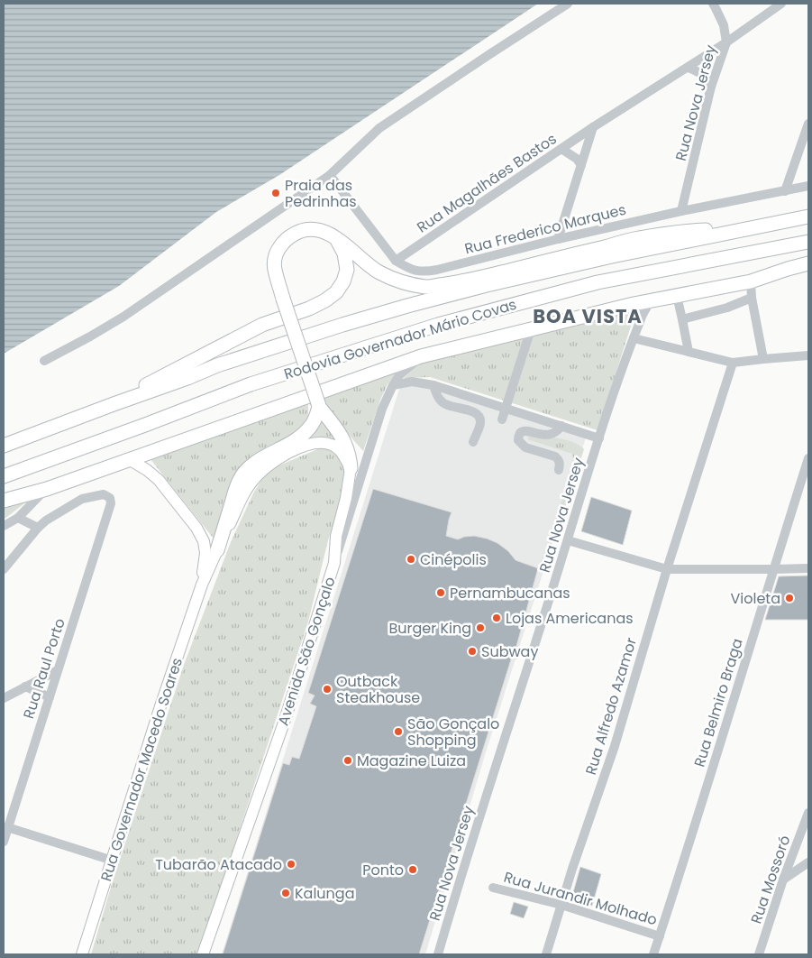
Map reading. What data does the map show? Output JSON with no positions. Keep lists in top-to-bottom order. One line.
{"streets":{"highway":["Rodovia Governador Mário Covas"],"main road":["Avenida São Gonçalo","Rua Governador Macedo Soares"],"street":["Rua Nova Jersey","Rua Magalhães Bastos","Rua Frederico Marques","Rua Raul Porto","Rua Belmiro Braga","Rua Alfredo Azamor","Rua Mossoró","Rua Jurandir Molhado"]},"crossings":[["Rua Nova Jersey","Rua Magalhães Bastos"],["Rua Nova Jersey","Rua Frederico Marques"],["Rua Magalhães Bastos","Rua Frederico Marques"],["Rua Belmiro Braga","Rua Jurandir Molhado"],["Rua Alfredo Azamor","Rua Jurandir Molhado"]],"districts":["BOA VISTA"],"places":["Praia das Pedrinhas","Cinépolis","Pernambucanas","Violeta","Lojas Americanas","Burger King","Subway","Outback Steakhouse","São Gonçalo Shopping","Magazine Luiza","Tubarão Atacado","Ponto","Kalunga"]}
